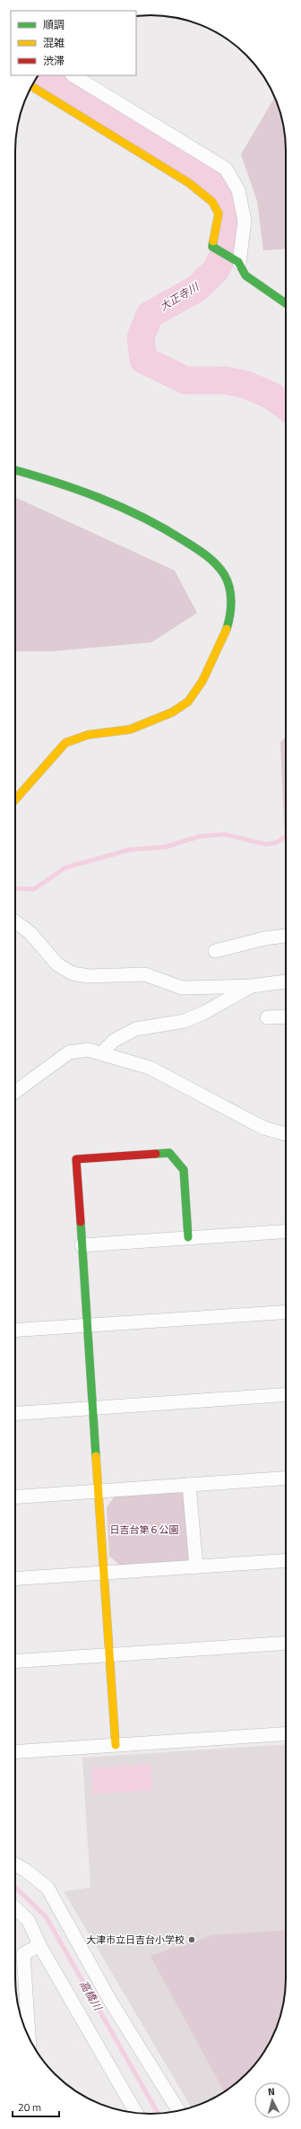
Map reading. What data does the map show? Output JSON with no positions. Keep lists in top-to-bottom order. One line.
{"water":["大正寺川","高橋川"],"parks":["日吉台第６公園"],"places":["大津市立日吉台小学校"],"legend":["順調","混雑","渋滞"],"scale_bar":"20 m","north":"top"}
